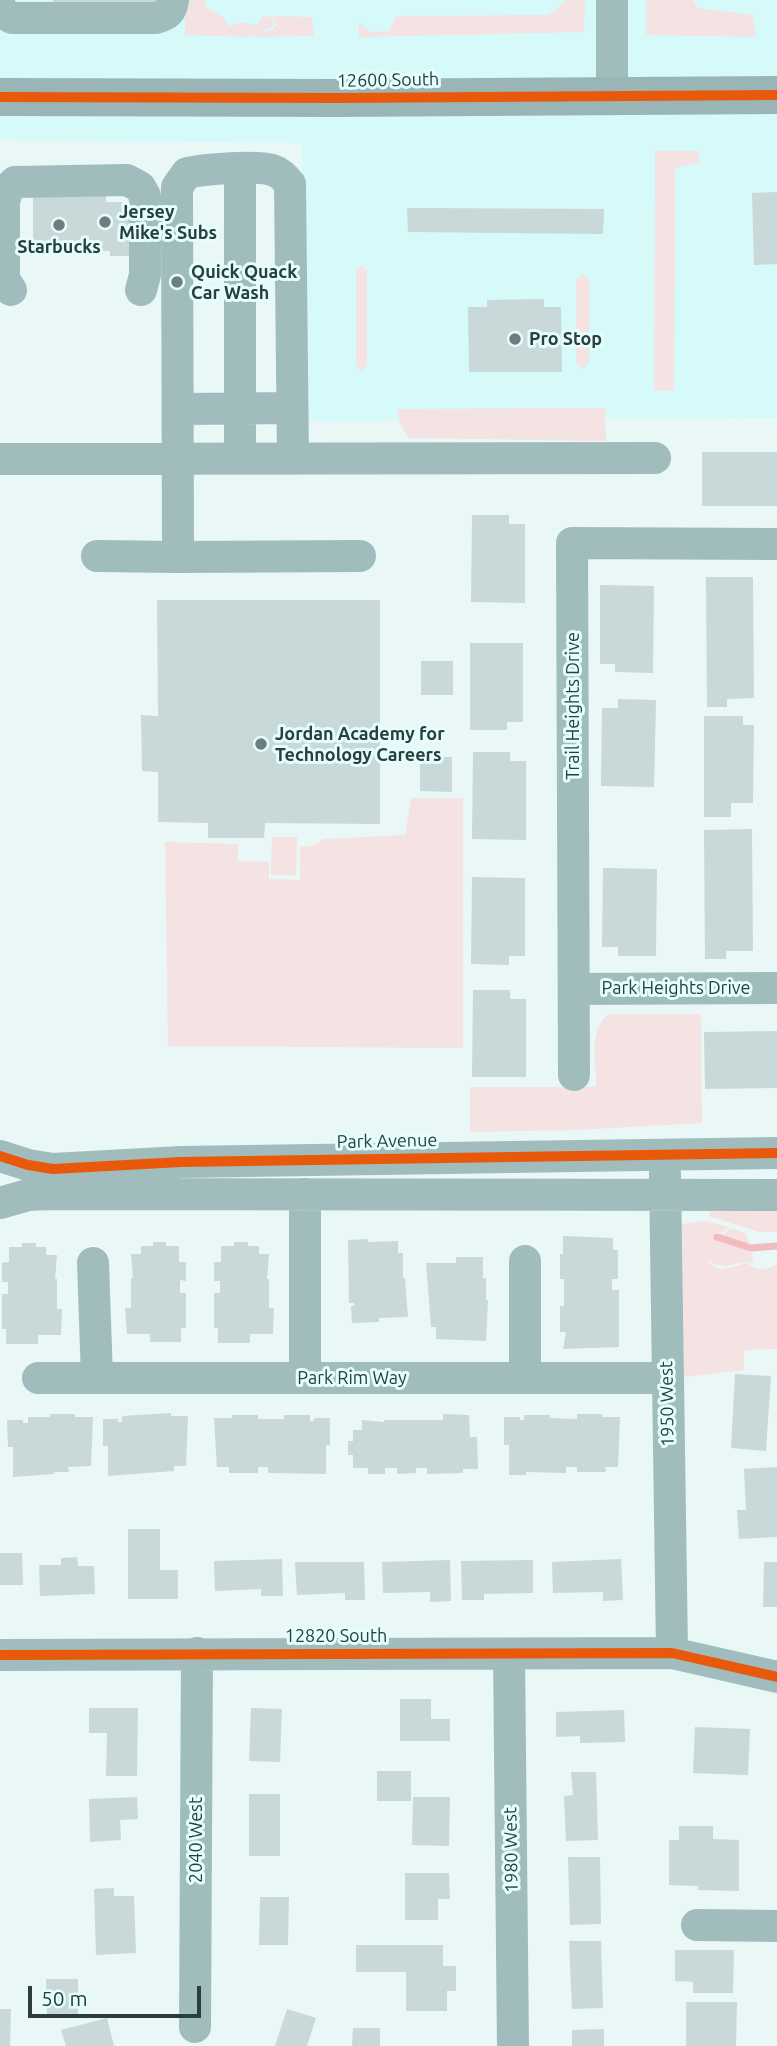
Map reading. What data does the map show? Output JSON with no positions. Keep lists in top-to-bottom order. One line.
{"streets":{"main road":["12600 South"],"street":["Trail Heights Drive","Park Heights Drive","Park Avenue","Park Rim Way","1950 West","12820 South","2040 West","1980 West"]},"crossings":[["Trail Heights Drive","Park Heights Drive"],["Park Avenue","1950 West"],["Park Rim Way","1950 West"],["1950 West","12820 South"],["12820 South","2040 West"],["12820 South","1980 West"]],"places":["Jersey Mike's Subs","Starbucks","Quick Quack Car Wash","Pro Stop","Jordan Academy for Technology Careers"],"scale_bar":"50 m"}
